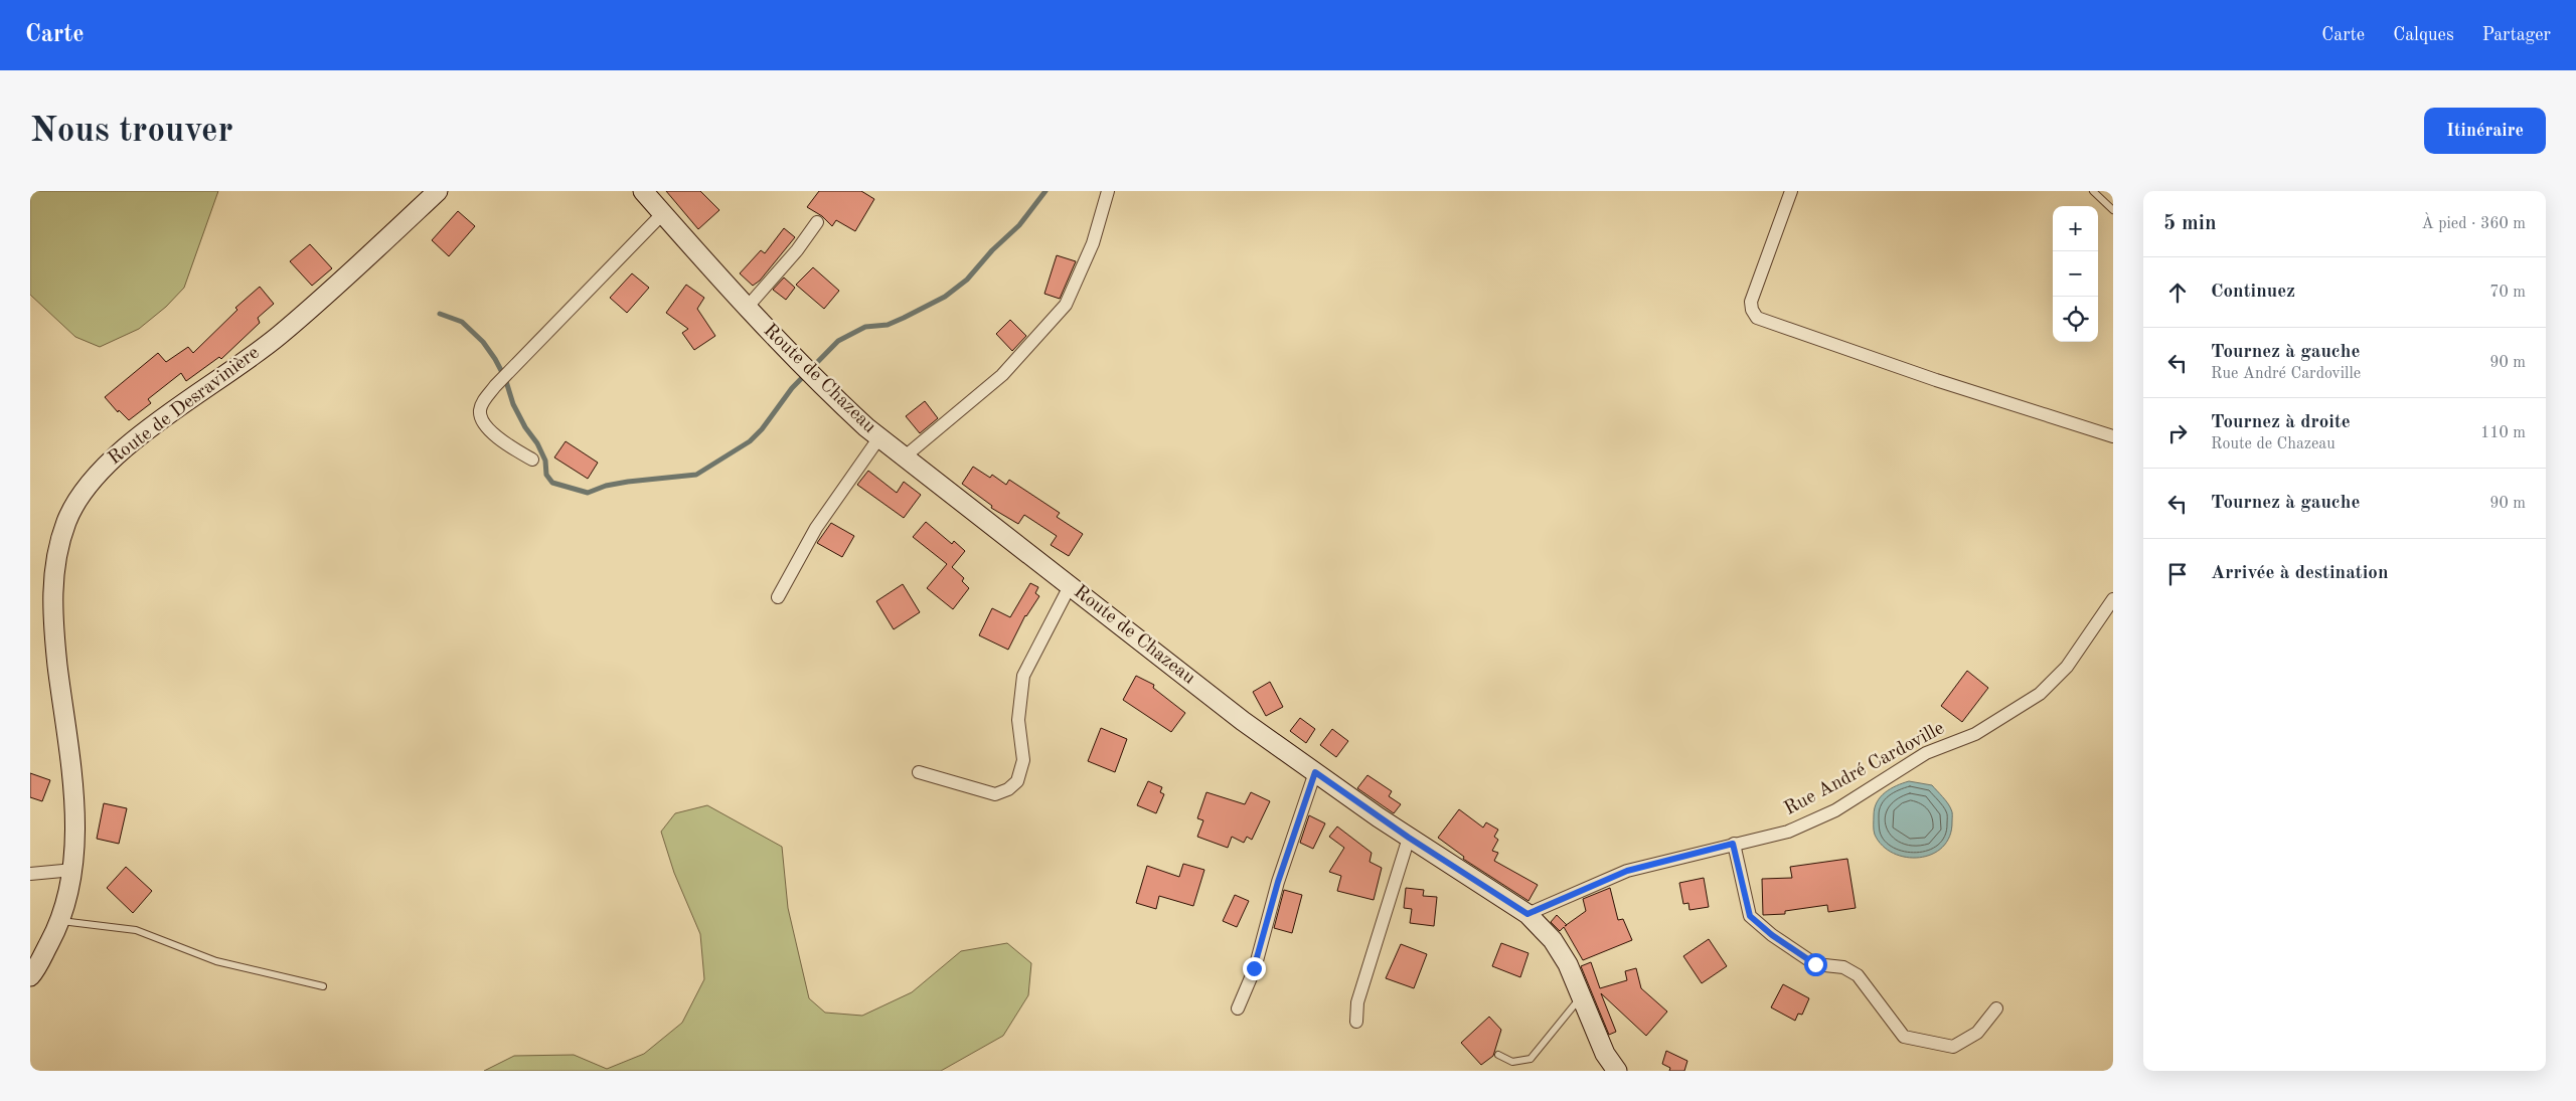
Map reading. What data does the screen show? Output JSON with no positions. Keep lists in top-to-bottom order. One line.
{"streets":{"main road":["Route de Chazeau","Route de Desravinière"],"street":["Rue André Cardoville"]},"crossings":[["Route de Chazeau","Rue André Cardoville"]],"page":{"header":"Carte","nav":["Carte","Calques","Partager"],"buttons":"Itinéraire","title":"Nous trouver","heading":["5 min","À pied · 360 m"],"map_buttons":["+","−"],"list":[["Continuez","70 m"],["Tournez à gauche","Rue André Cardoville","90 m"],["Tournez à droite","Route de Chazeau","110 m"],["Tournez à gauche","90 m"],"Arrivée à destination"]}}
